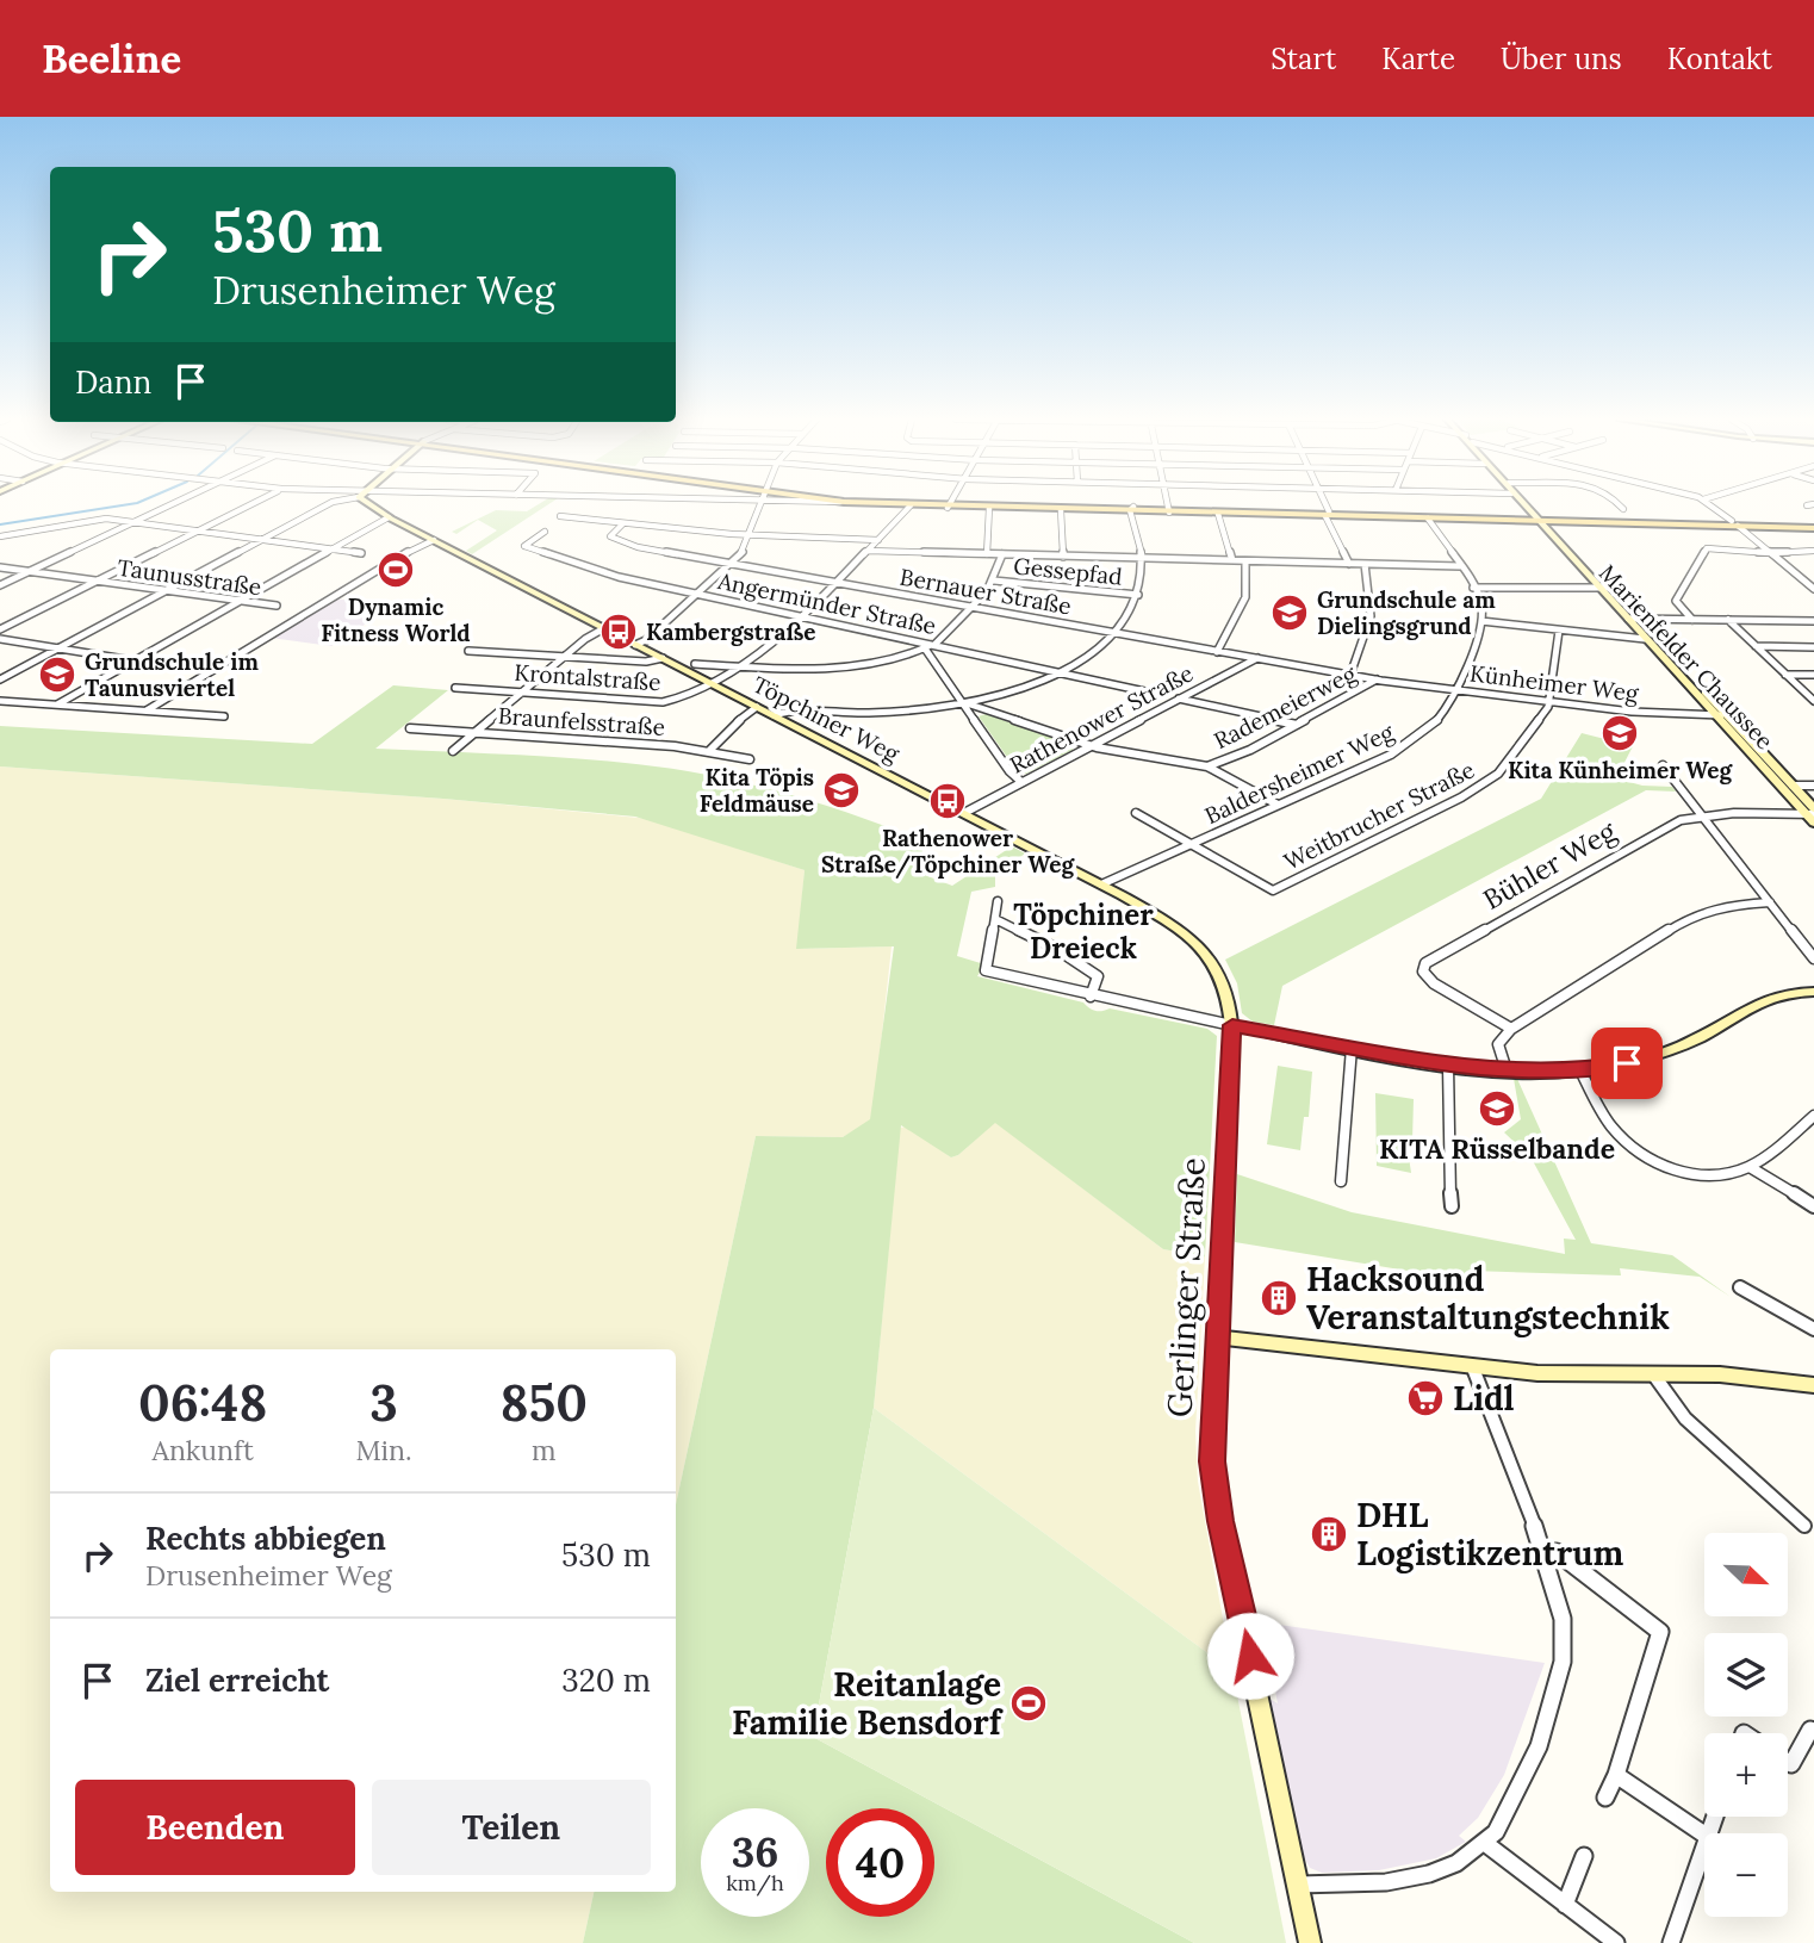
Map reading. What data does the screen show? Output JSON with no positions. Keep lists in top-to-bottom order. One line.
{"streets":{"street":["Gessepfad","Taunusstraße","Bernauer Straße","Angermünder Straße","Marienfelder Chaussee","Krontalstraße","Künheimer Weg","Rademeierweg","Töpchiner Weg","Rathenower Straße","Braunfelsstraße","Baldersheimer Weg","Weitbrucher Straße","Bühler Weg","Gerlinger Straße"]},"crossings":[["Bernauer Straße","Krontalstraße"],["Bernauer Straße","Künheimer Weg"],["Bernauer Straße","Rademeierweg"],["Bernauer Straße","Rathenower Straße"],["Angermünder Straße","Krontalstraße"],["Marienfelder Chaussee","Künheimer Weg"],["Marienfelder Chaussee","Bühler Weg"],["Krontalstraße","Töpchiner Weg"],["Künheimer Weg","Rademeierweg"],["Künheimer Weg","Baldersheimer Weg"],["Künheimer Weg","Weitbrucher Straße"],["Töpchiner Weg","Rathenower Straße"],["Töpchiner Weg","Baldersheimer Weg"],["Töpchiner Weg","Gerlinger Straße"],["Baldersheimer Weg","Weitbrucher Straße"]],"districts":["Töpchiner Dreieck"],"places":{"sports":["Dynamic Fitness World","Reitanlage Familie Bensdorf"],"school or university":["Grundschule am Dielingsgrund","Grundschule im Taunusviertel","Kita Künheimer Weg","Kita Töpis Feldmäuse","KITA Rüsselbande"],"bus stop":["Kambergstraße","Rathenower Straße/Töpchiner Weg"],"building":["Hacksound Veranstaltungstechnik","DHL Logistikzentrum"],"supermarket":["Lidl"]},"north":"bottom right","page":{"header":"Beeline","nav":["Start","Karte","Über uns","Kontakt"],"turn":["530 m","Drusenheimer Weg"],"then":"Dann","eta":["06:48","Ankunft","3","Min.","850","m"],"list":[{"name":"Rechts abbiegen","note":"Drusenheimer Weg","value":"530 m"},{"name":"Ziel erreicht","value":"320 m"}],"map_buttons":["+","−"],"buttons":["Beenden","Teilen"],"speed":"36 km/h","limit":"40"}}
